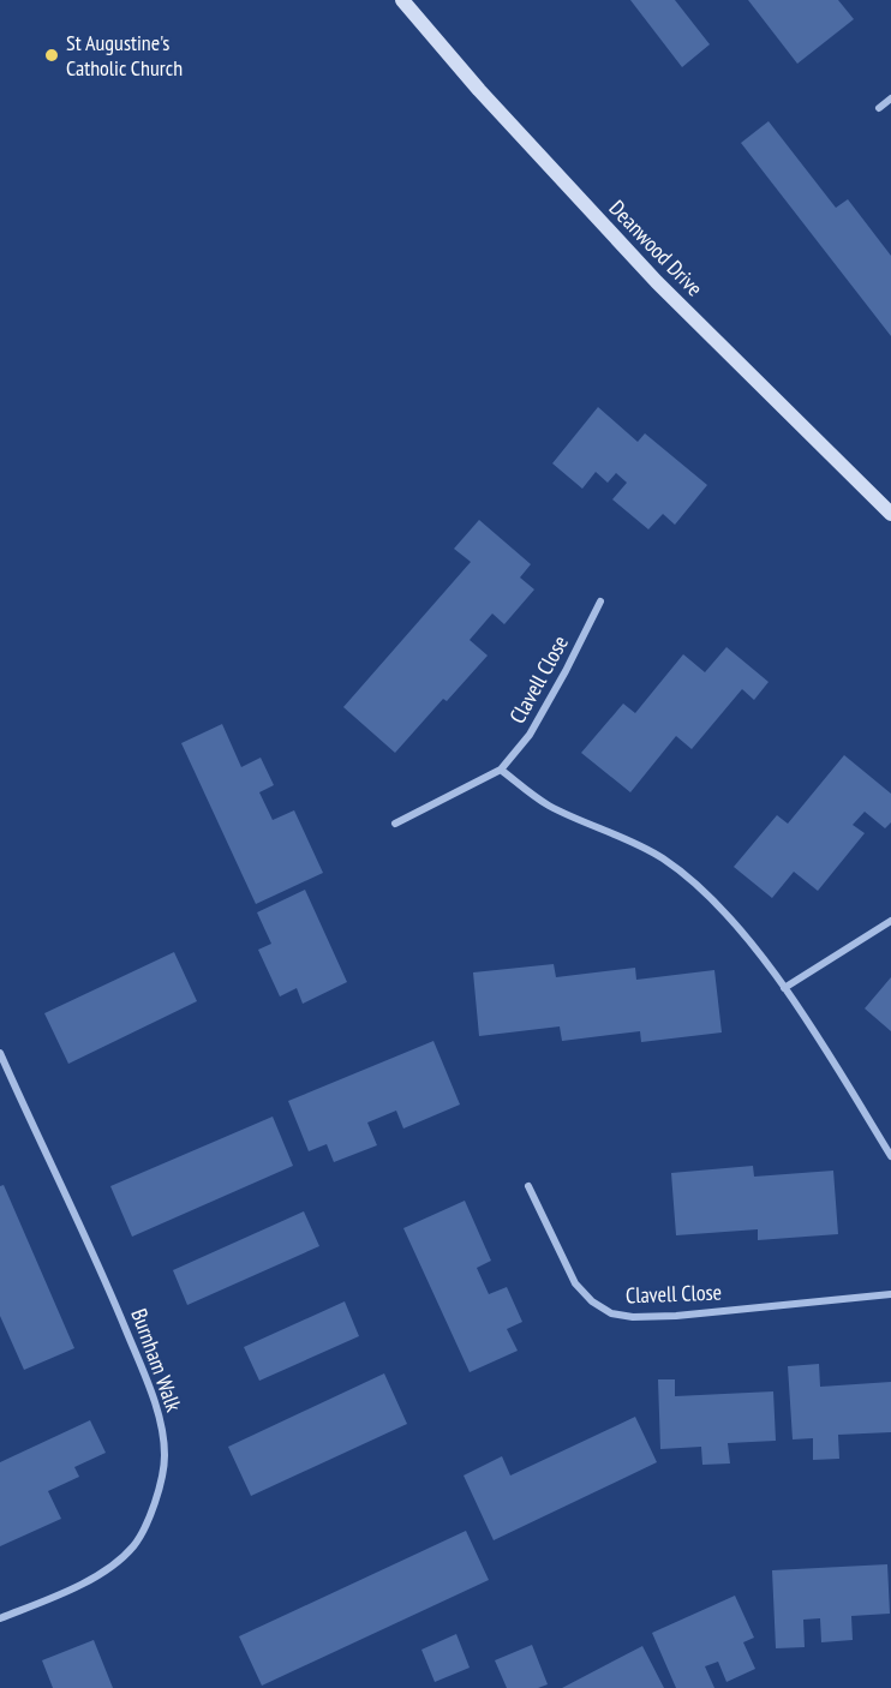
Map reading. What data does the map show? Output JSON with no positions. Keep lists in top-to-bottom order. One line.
{"streets":{"street":["Deanwood Drive","Clavell Close","Burnham Walk"]},"places":["St Augustine's Catholic Church"]}
